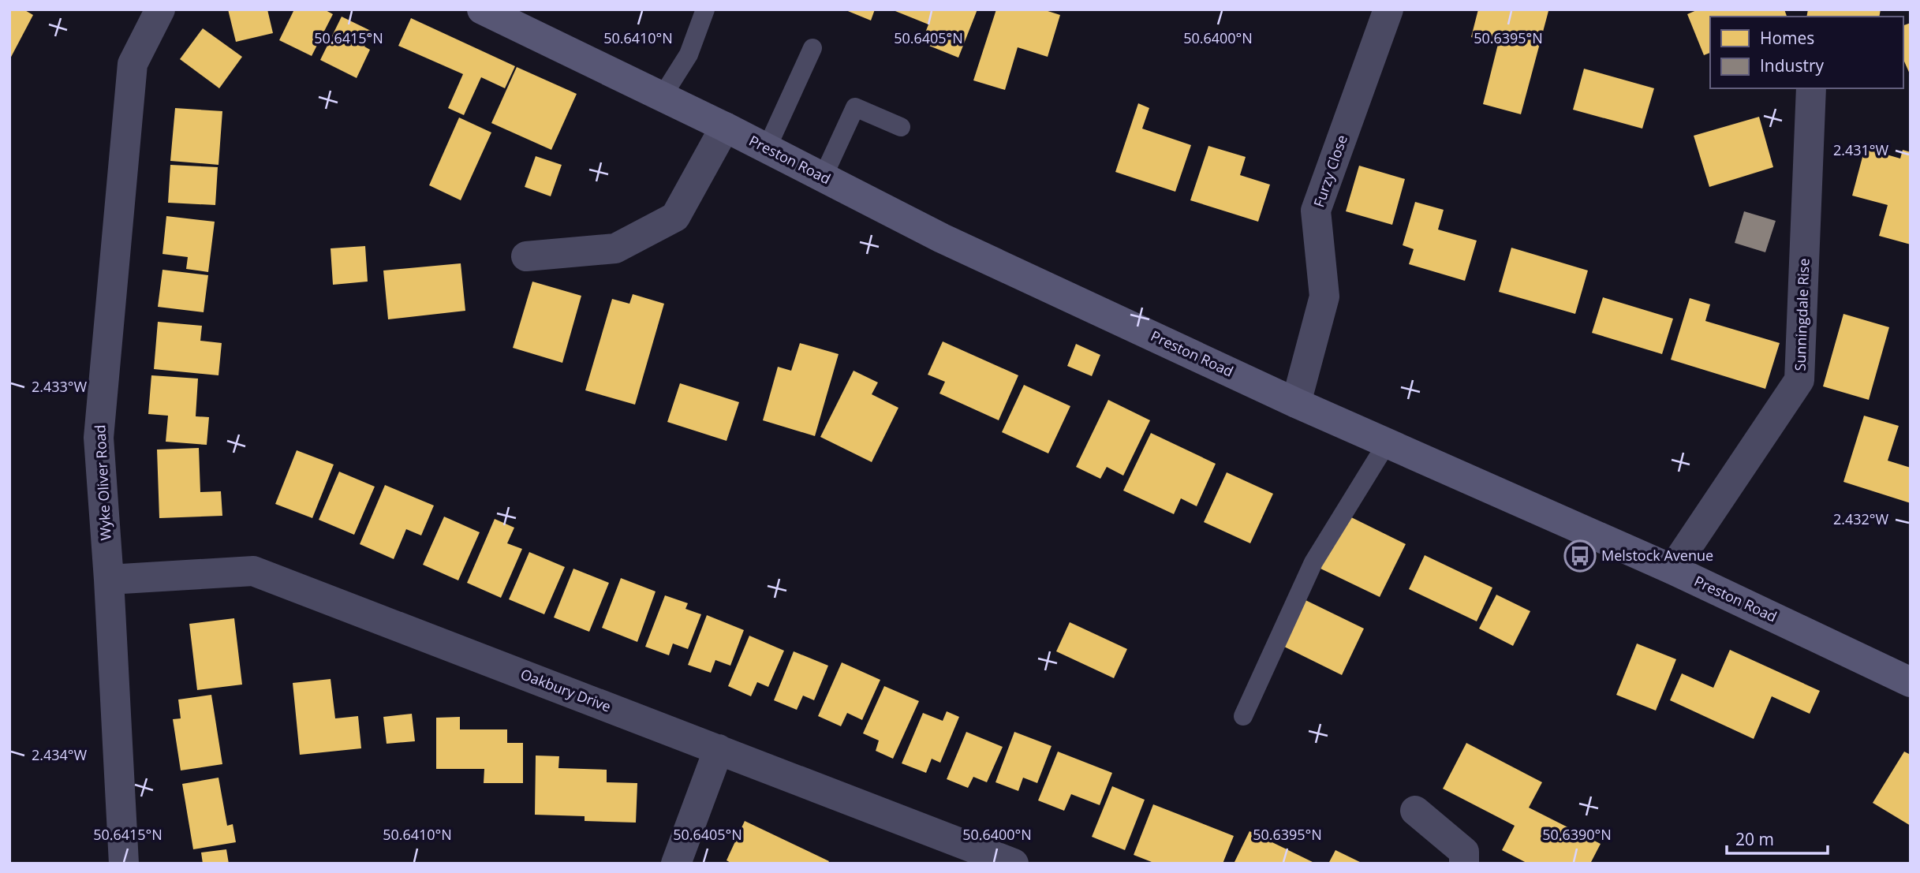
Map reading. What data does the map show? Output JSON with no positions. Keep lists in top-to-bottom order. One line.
{"streets":{"main road":["Preston Road"],"street":["Furzy Close","Sunningdale Rise","Wyke Oliver Road","Oakbury Drive"]},"crossings":[["Preston Road","Furzy Close"],["Preston Road","Sunningdale Rise"],["Wyke Oliver Road","Oakbury Drive"]],"places":{"bus stop":["Melstock Avenue"]},"legend":["Homes","Industry"],"scale_bar":"20 m","coordinates":["50.6395°N","50.6415°N","50.6410°N","50.6405°N","50.6400°N","2.431°W","2.433°W","2.432°W","2.434°W","50.6390°N"]}
